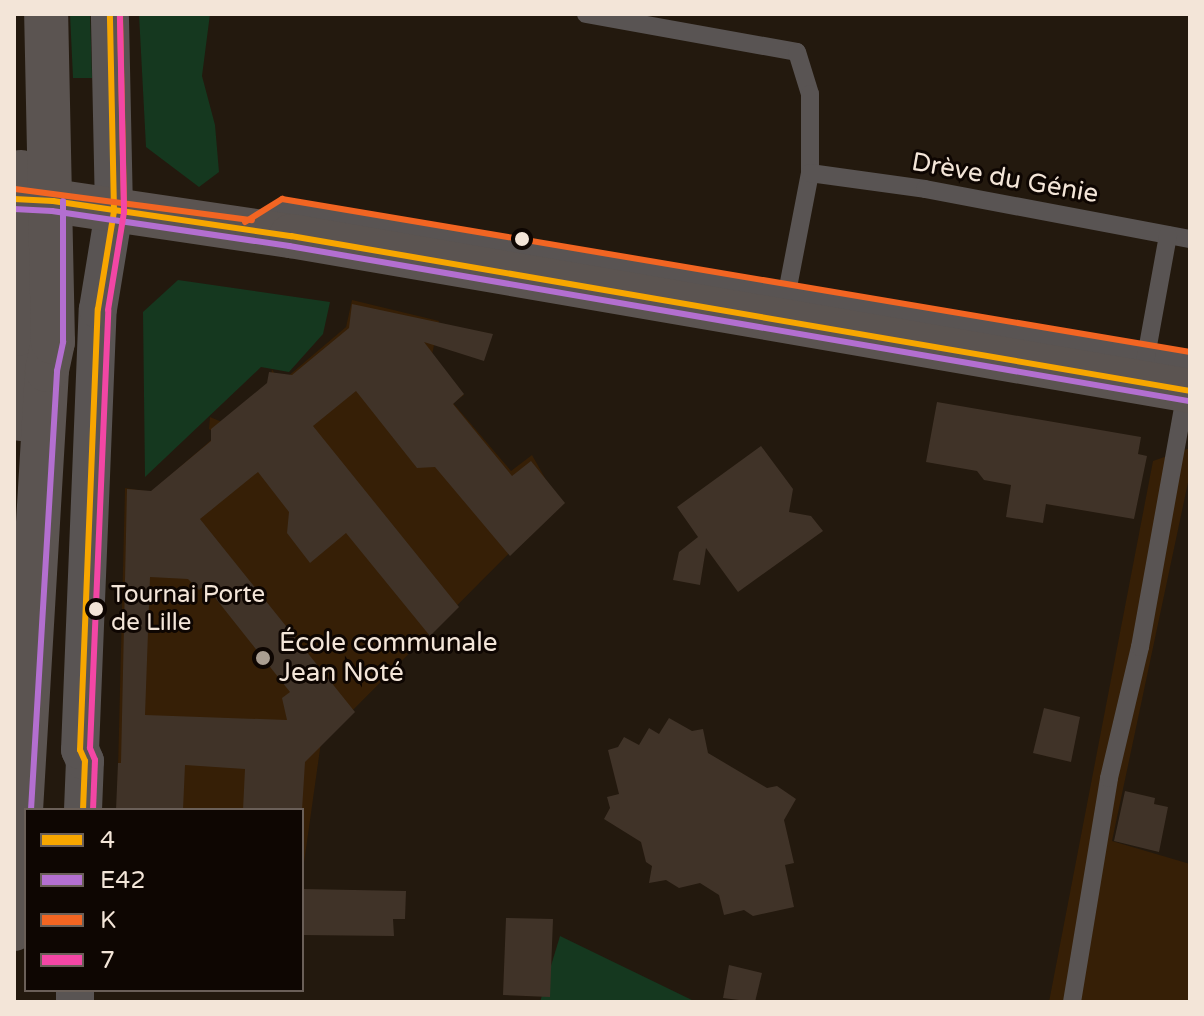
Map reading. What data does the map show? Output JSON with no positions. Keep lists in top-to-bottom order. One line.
{"streets":{"lane":["Drève du Génie"]},"places":["Tournai Porte de Lille","École communale Jean Noté"],"lines":["transit line 4","transit line K","transit line 7","transit line E42"],"legend":["4","E42","K","7"]}
